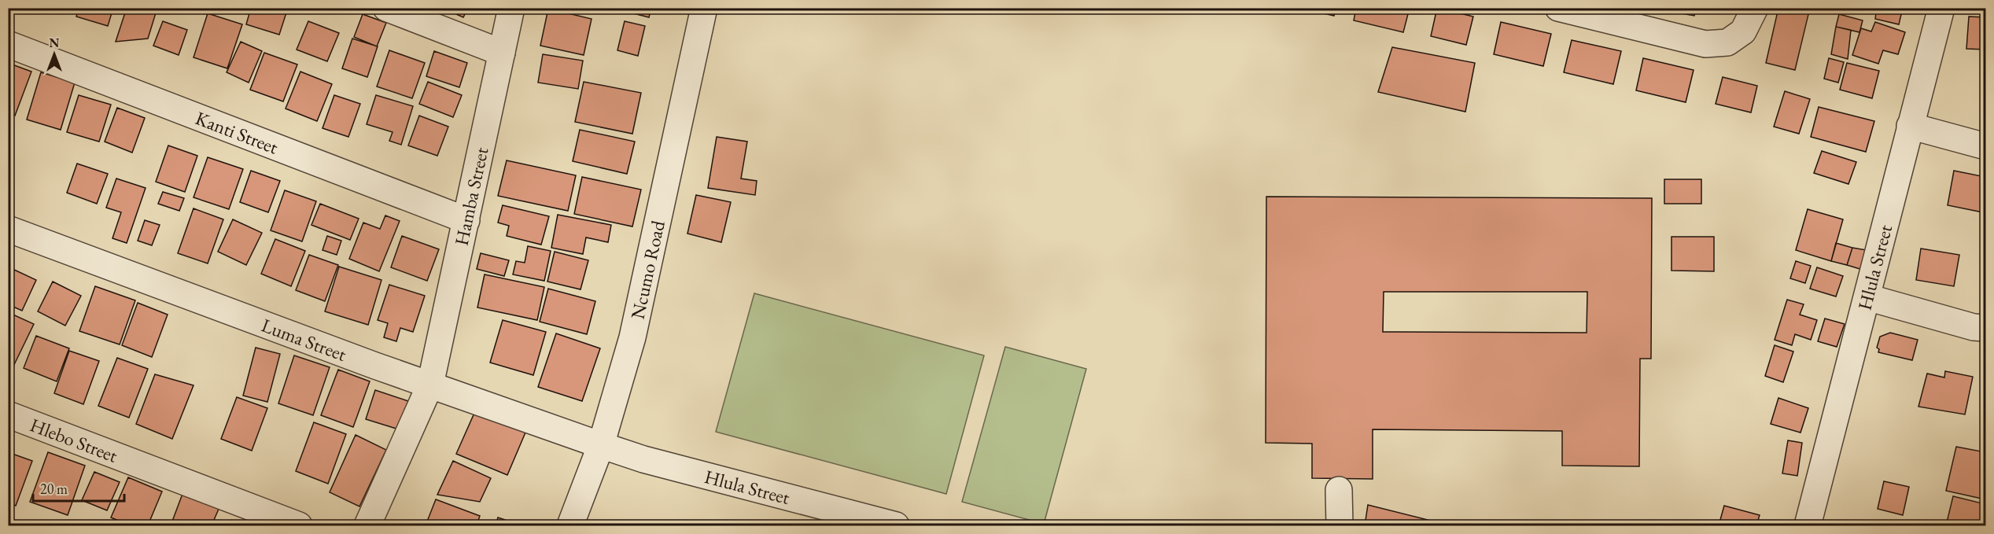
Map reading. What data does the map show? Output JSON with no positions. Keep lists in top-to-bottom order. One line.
{"streets":{"street":["Kanti Street","Hamba Street","Hlula Street","Ncumo Road","Luma Street","Hlebo Street"]},"crossings":[["Kanti Street","Hamba Street"],["Hamba Street","Luma Street"],["Hlula Street","Ncumo Road"],["Hlula Street","Luma Street"],["Ncumo Road","Luma Street"]],"scale_bar":"20 m","north":"top"}
